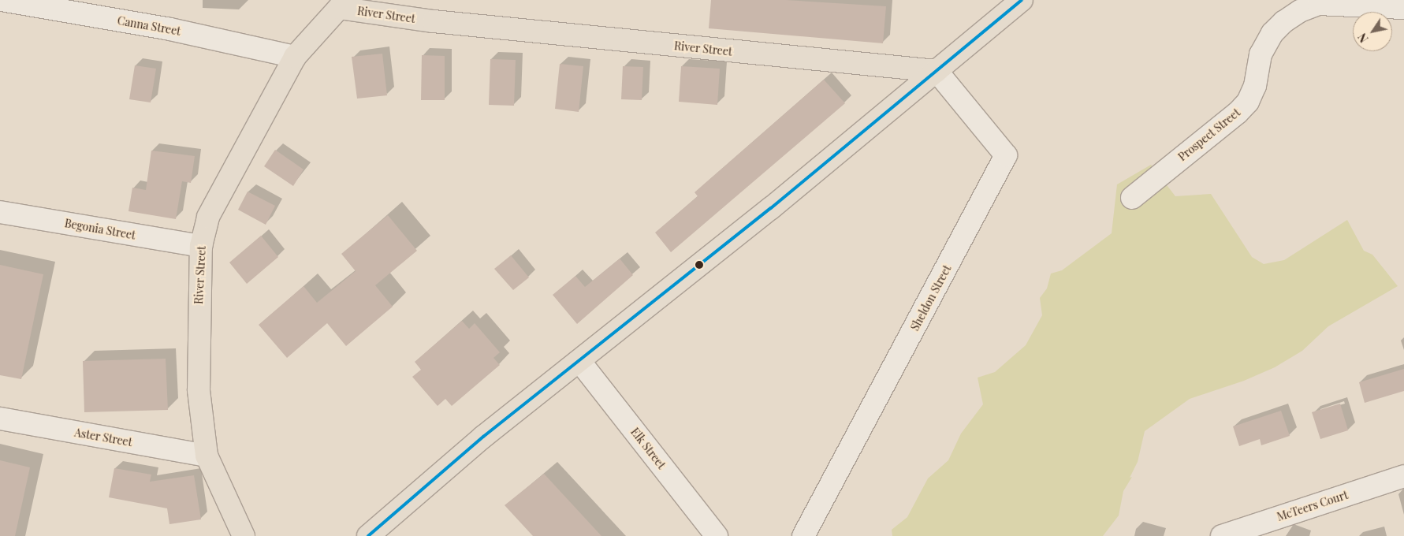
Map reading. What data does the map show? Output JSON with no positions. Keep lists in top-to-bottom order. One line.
{"streets":{"main road":["River Street"],"street":["Canna Street","Prospect Street","Begonia Street","Sheldon Street","Aster Street","Elk Street","McTeers Court"]},"crossings":[["River Street","Canna Street"],["River Street","Begonia Street"],["River Street","Sheldon Street"],["River Street","Aster Street"]],"north":"bottom left"}
